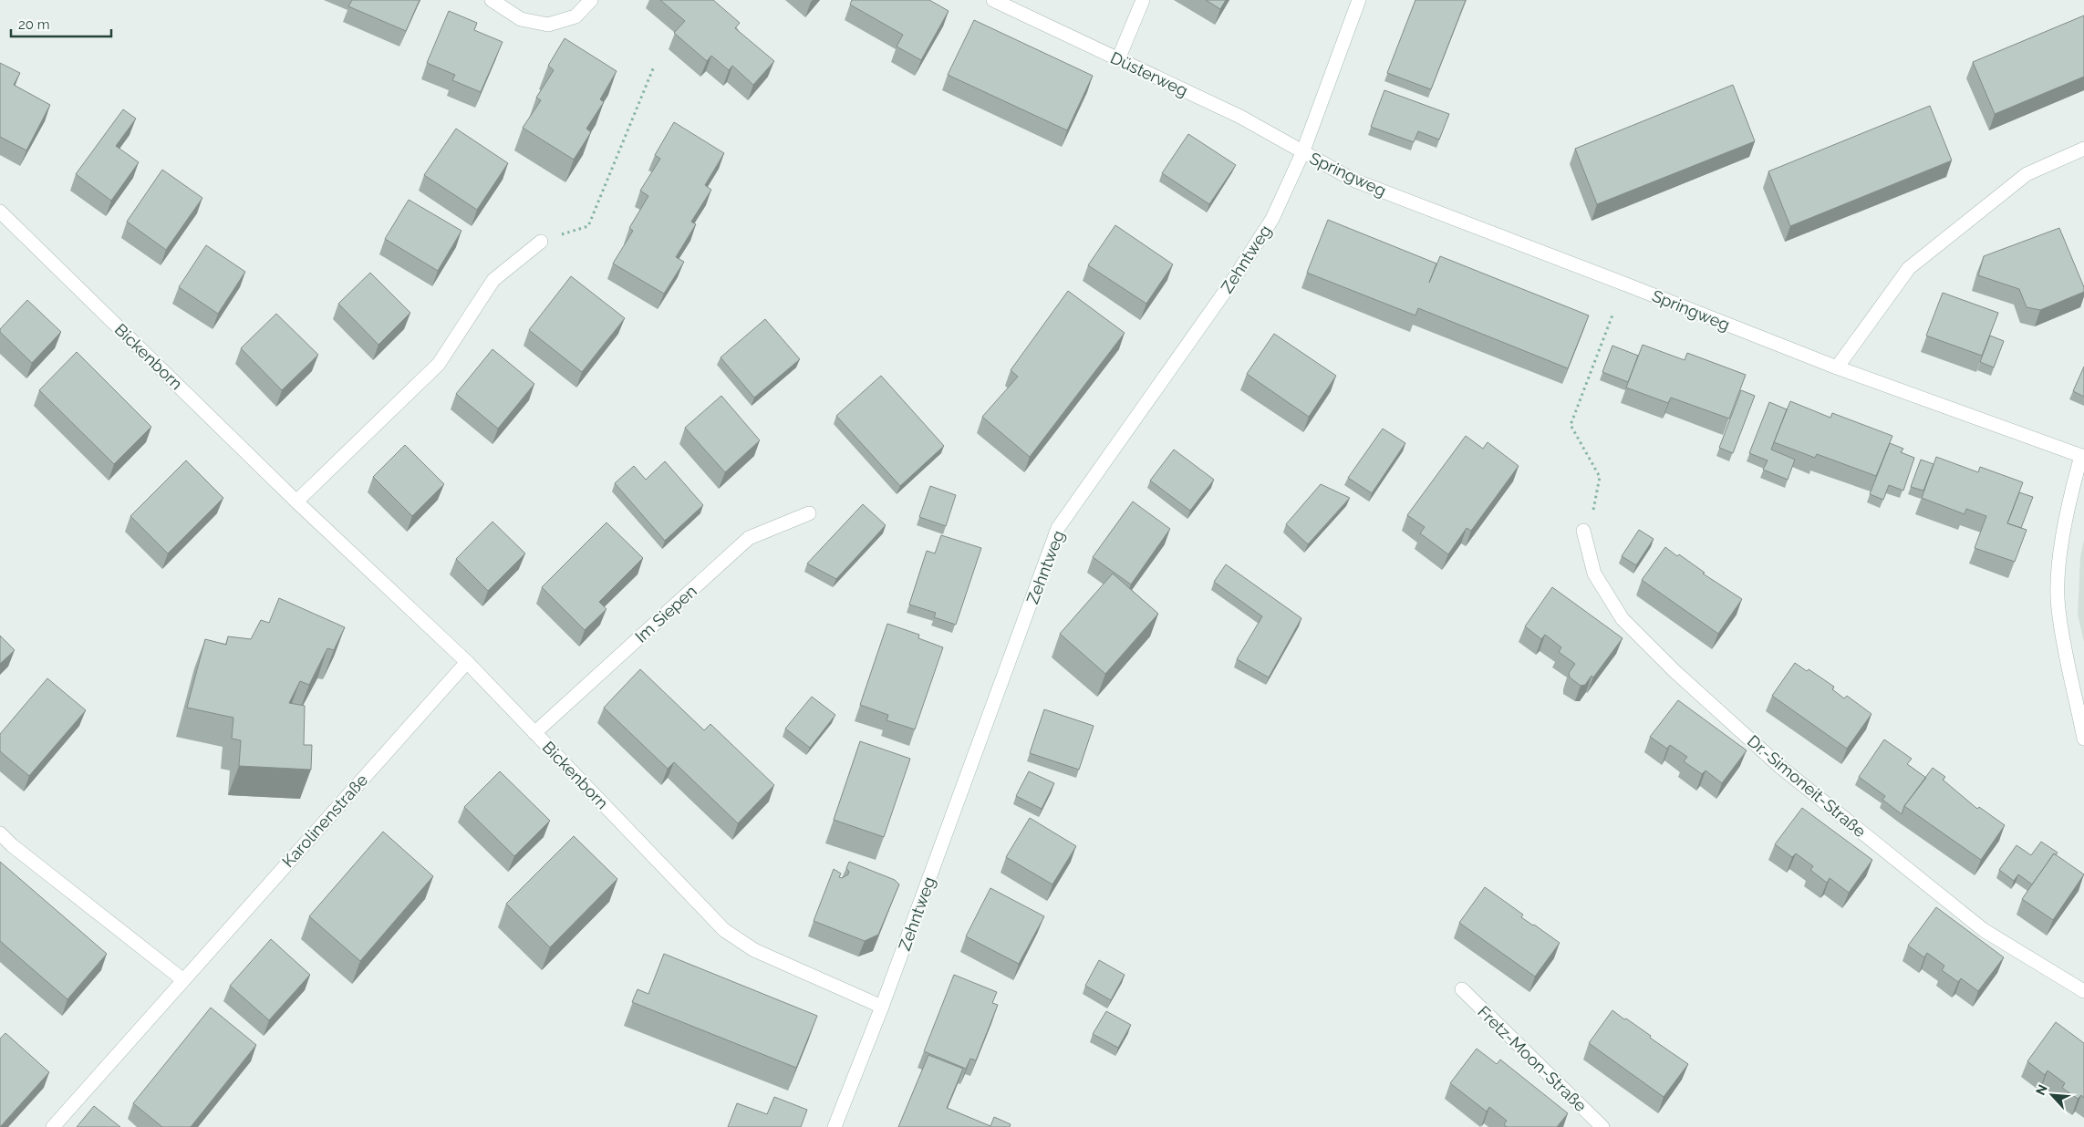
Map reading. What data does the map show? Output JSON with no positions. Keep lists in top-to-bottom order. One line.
{"streets":{"street":["Düsterweg","Springweg","Zehntweg","Bickenborn","Im Siepen","Dr.-Simoneit-Straße","Karolinenstraße","Fretz-Moon-Straße"]},"crossings":[["Düsterweg","Springweg"],["Düsterweg","Zehntweg"],["Springweg","Zehntweg"],["Zehntweg","Bickenborn"],["Bickenborn","Im Siepen"],["Bickenborn","Karolinenstraße"]],"scale_bar":"20 m","north":"top left"}
